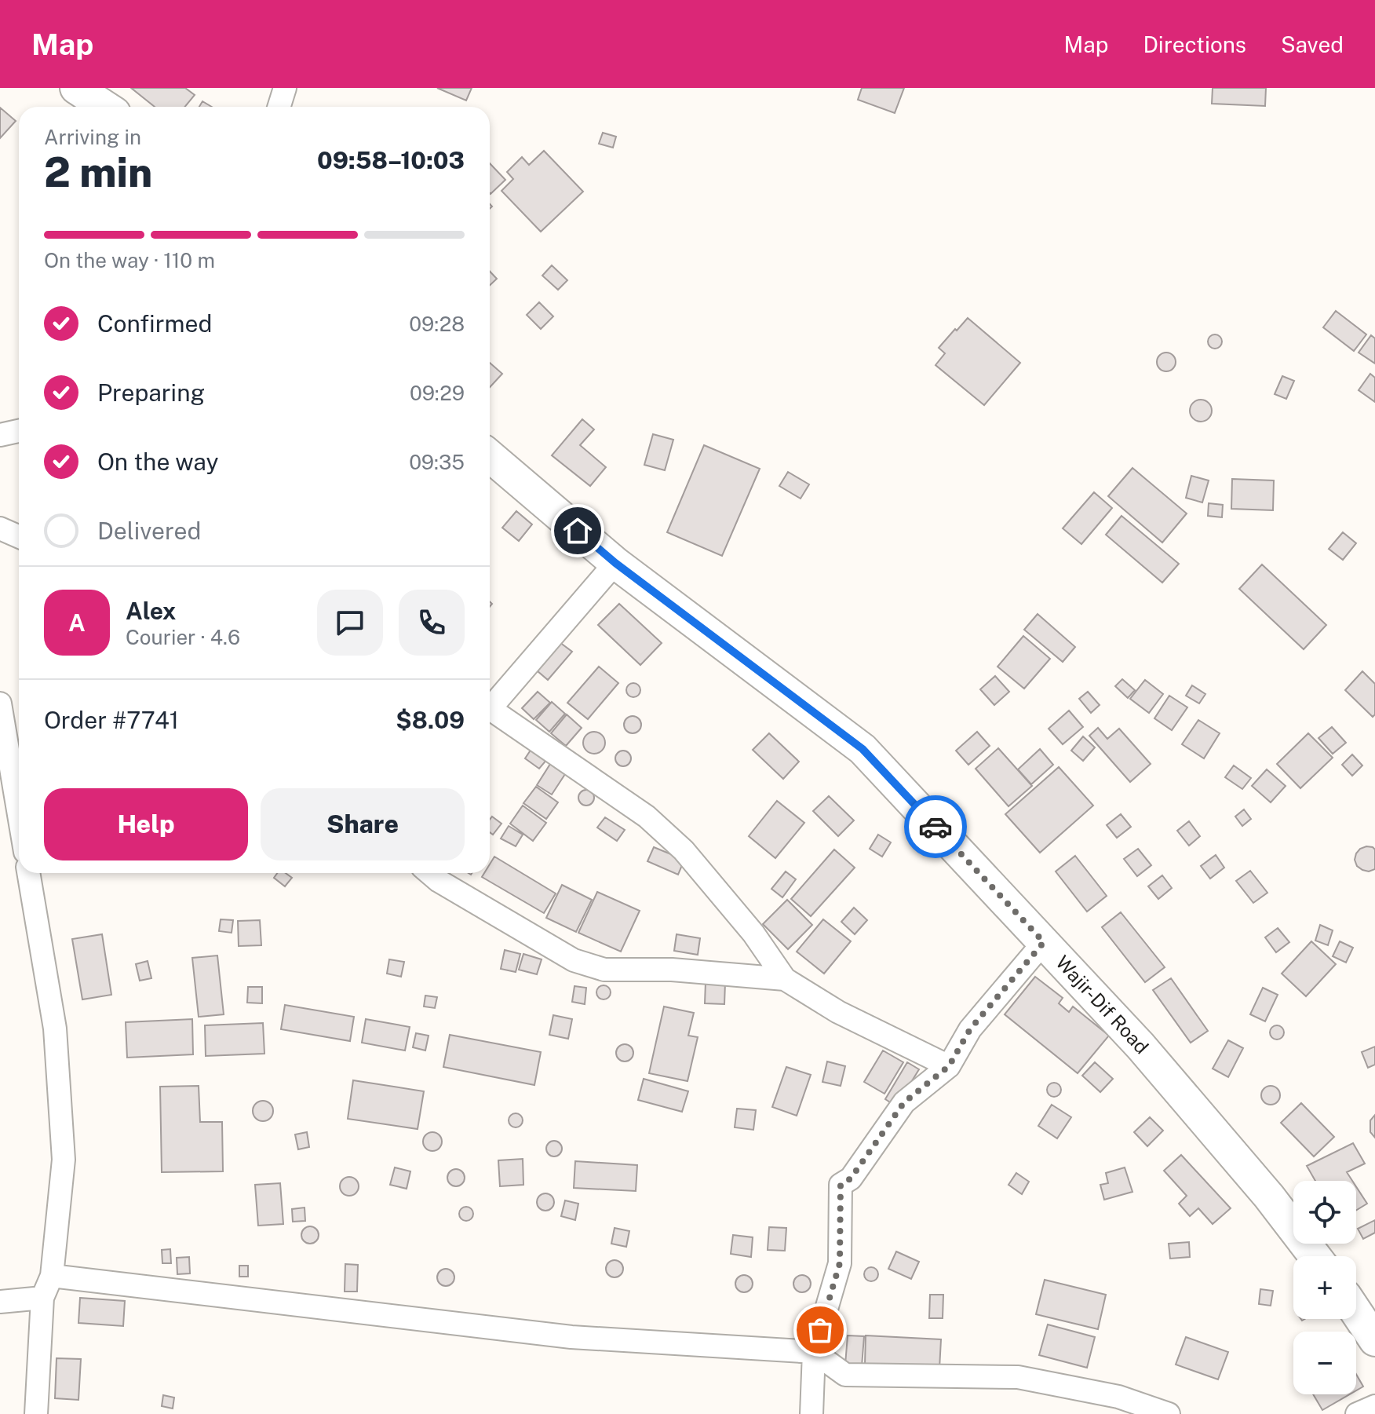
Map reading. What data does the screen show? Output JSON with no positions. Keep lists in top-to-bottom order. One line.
{"streets":{"main road":["Wajir-Dif Road"]},"page":{"header":"Map","nav":["Map","Directions","Saved"],"heading":["2 min","Arriving in","09:58–10:03"],"panel":["Alex","Courier · 4.6","Order #7741","$8.09"],"bar":"On the way · 110 m","list":[["Confirmed","09:28"],["Preparing","09:29"],["On the way","09:35"],"Delivered"],"round":"A","buttons":["Help","Share"],"map_buttons":["+","−"]}}
